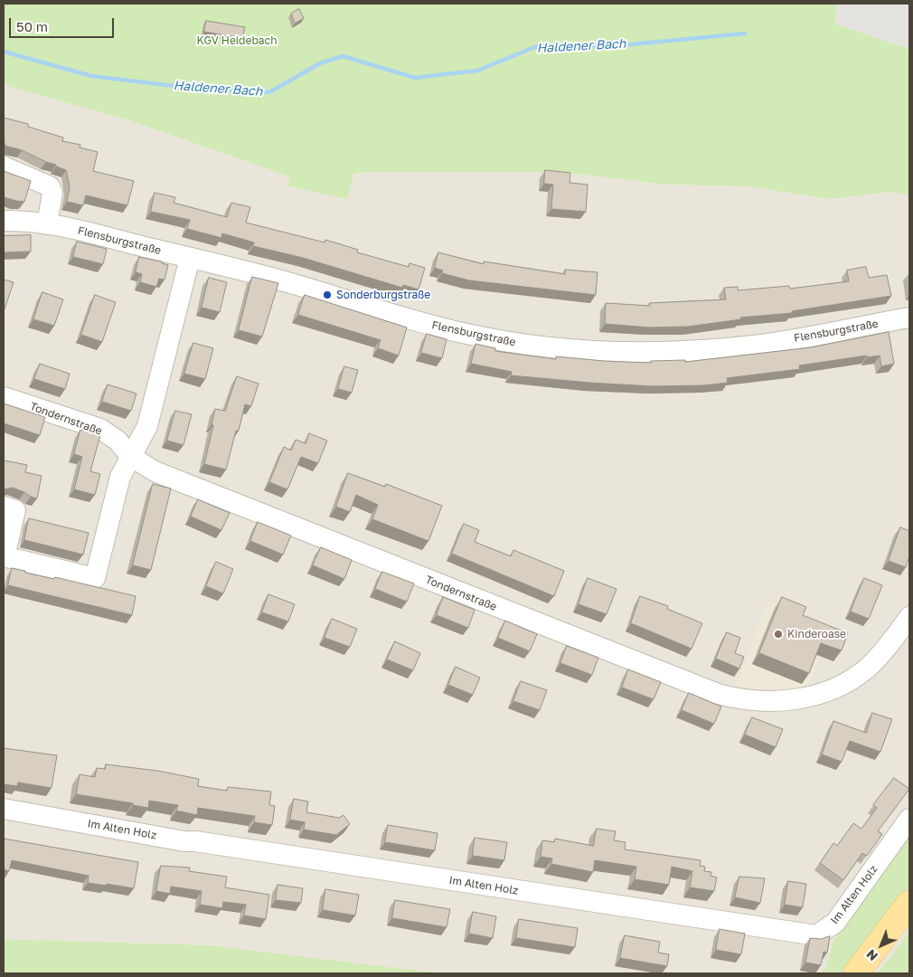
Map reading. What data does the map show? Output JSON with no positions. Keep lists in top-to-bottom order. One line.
{"streets":{"street":["Flensburgstraße","Tondernstraße","Im Alten Holz"]},"water":["Haldener Bach"],"parks":["KGV Heidebach"],"places":["Sonderburgstraße","Kinderoase"],"scale_bar":"50 m","north":"bottom left"}
